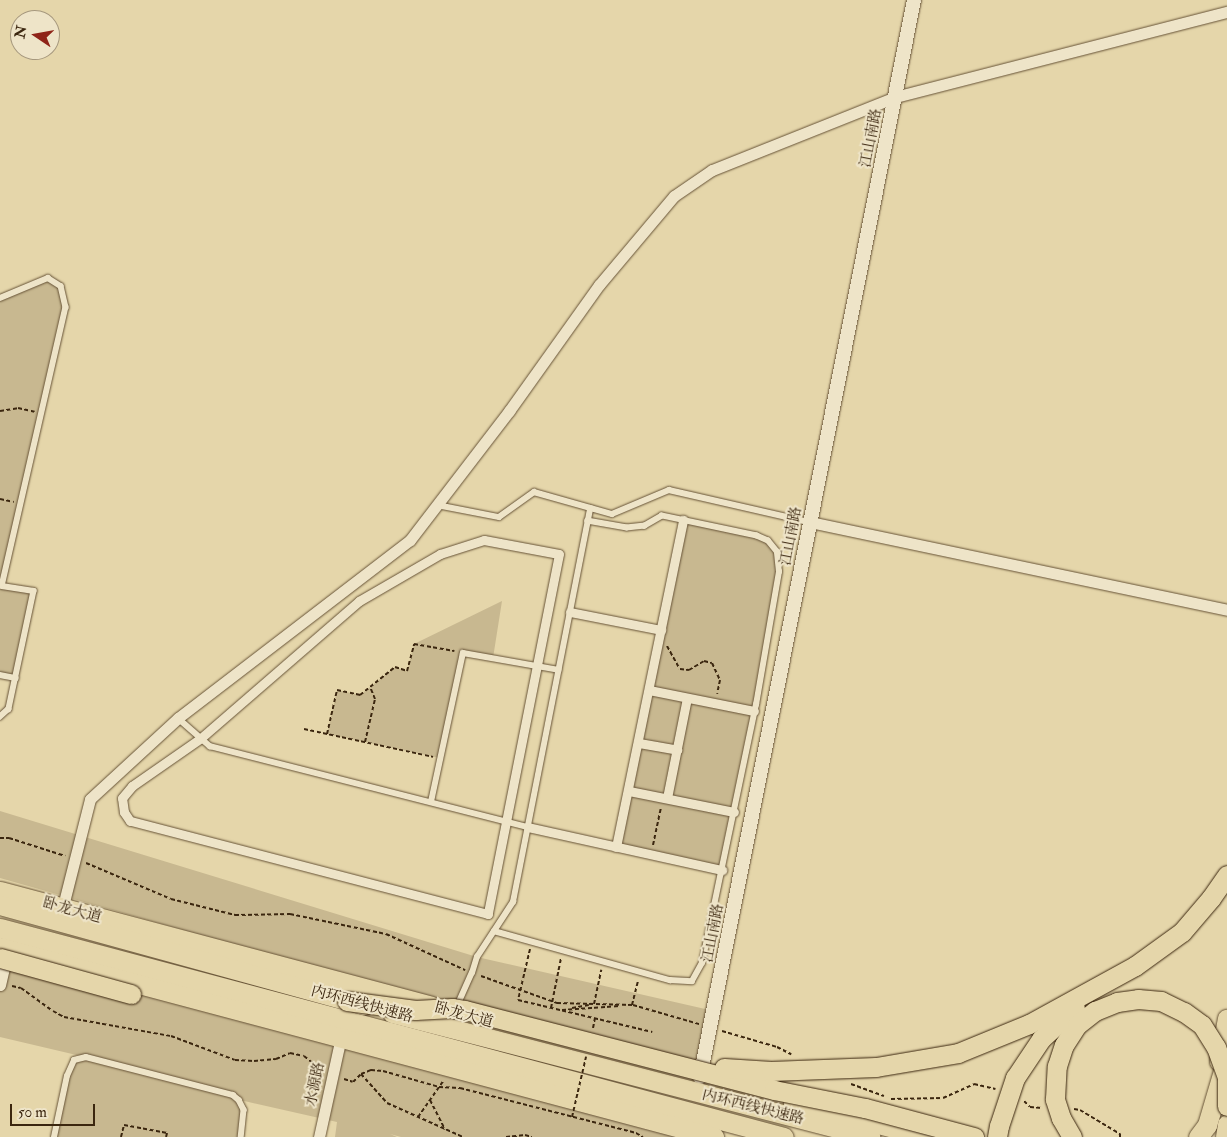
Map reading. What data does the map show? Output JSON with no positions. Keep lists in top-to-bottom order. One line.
{"streets":{"highway":["卧龙大道","内环西线快速路"],"street":["江山南路","水源路"]},"crossings":[["江山南路","卧龙大道"]],"scale_bar":"50 m","north":"left"}
